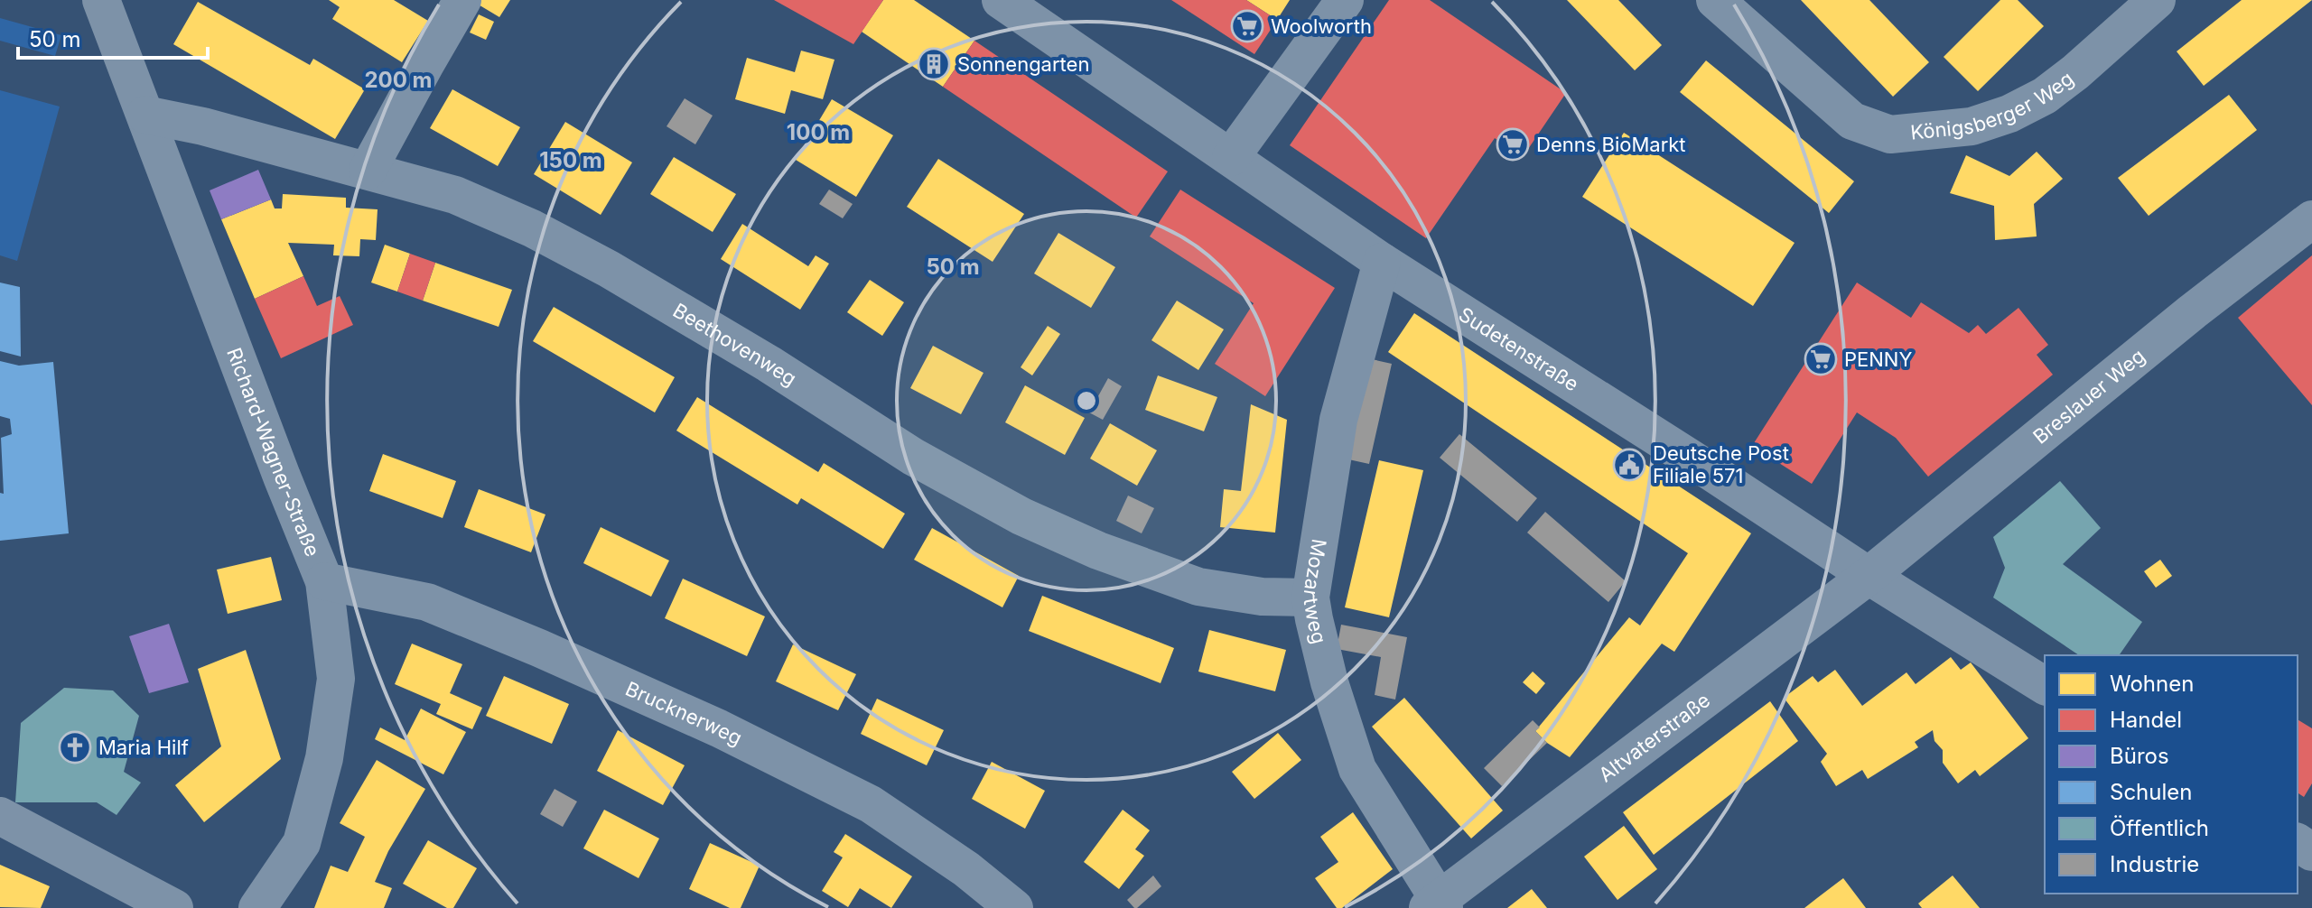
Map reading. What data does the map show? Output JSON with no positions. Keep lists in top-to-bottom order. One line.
{"streets":{"street":["Königsberger Weg","Beethovenweg","Sudetenstraße","Breslauer Weg","Richard-Wagner-Straße","Mozartweg","Brucknerweg","Altvaterstraße"]},"crossings":[["Beethovenweg","Richard-Wagner-Straße"],["Beethovenweg","Mozartweg"],["Sudetenstraße","Breslauer Weg"],["Sudetenstraße","Mozartweg"],["Sudetenstraße","Altvaterstraße"],["Breslauer Weg","Altvaterstraße"],["Richard-Wagner-Straße","Brucknerweg"],["Mozartweg","Altvaterstraße"]],"places":{"supermarket":["Woolworth","Denns BioMarkt","PENNY"],"building":["Sonnengarten"],"public building":["Deutsche Post Filiale 571"],"church":["Maria Hilf"]},"legend":["Wohnen","Handel","Büros","Schulen","Öffentlich","Industrie"],"scale_bar":"50 m","rings":["200 m","100 m","150 m","50 m"]}
